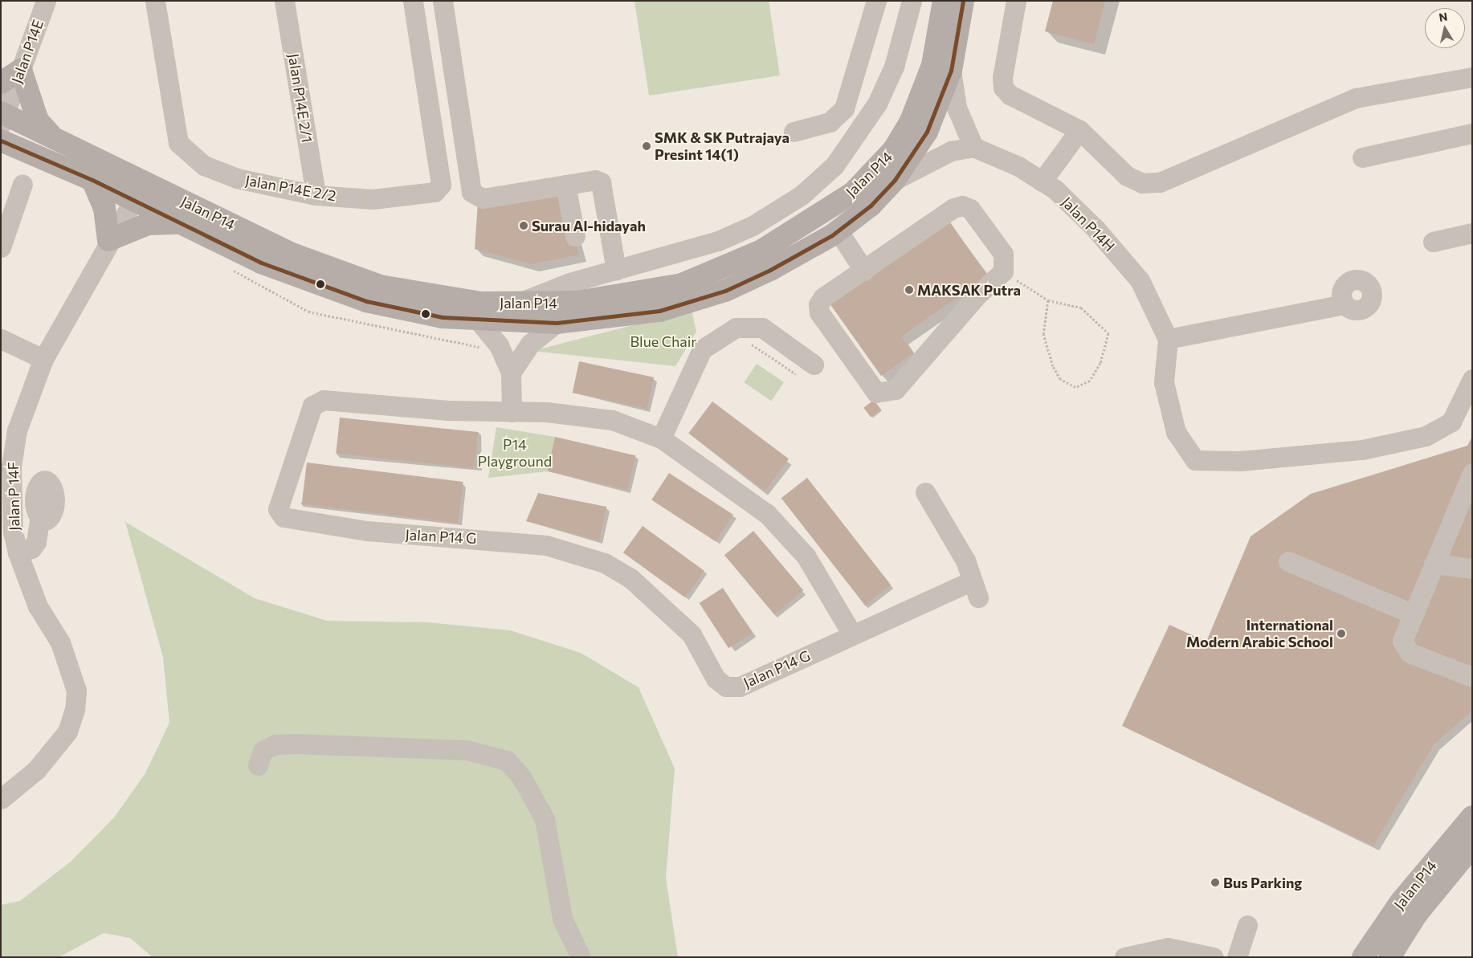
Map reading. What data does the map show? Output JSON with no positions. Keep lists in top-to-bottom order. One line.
{"streets":{"main road":["Jalan P14"],"street":["Jalan P14E","Jalan P14E 2/1","Jalan P14E 2/2","Jalan P14H","Jalan P 14F","Jalan P14 G"]},"crossings":[["Jalan P14E","Jalan P14"],["Jalan P14E 2/1","Jalan P14E 2/2"],["Jalan P14","Jalan P 14F"]],"parks":["Blue Chair","P14 Playground"],"places":["SMK & SK Putrajaya Presint 14(1)","Surau Al-hidayah","MAKSAK Putra","International Modern Arabic School","Bus Parking"],"north":"top"}
